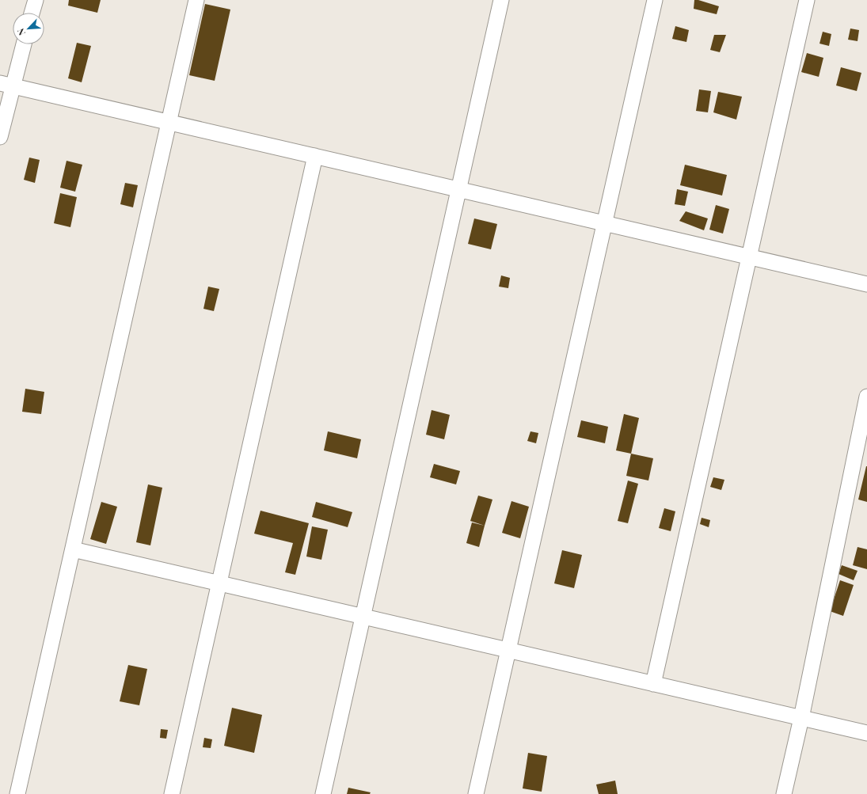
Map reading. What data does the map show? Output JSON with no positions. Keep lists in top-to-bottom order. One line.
{"north":"bottom left"}
